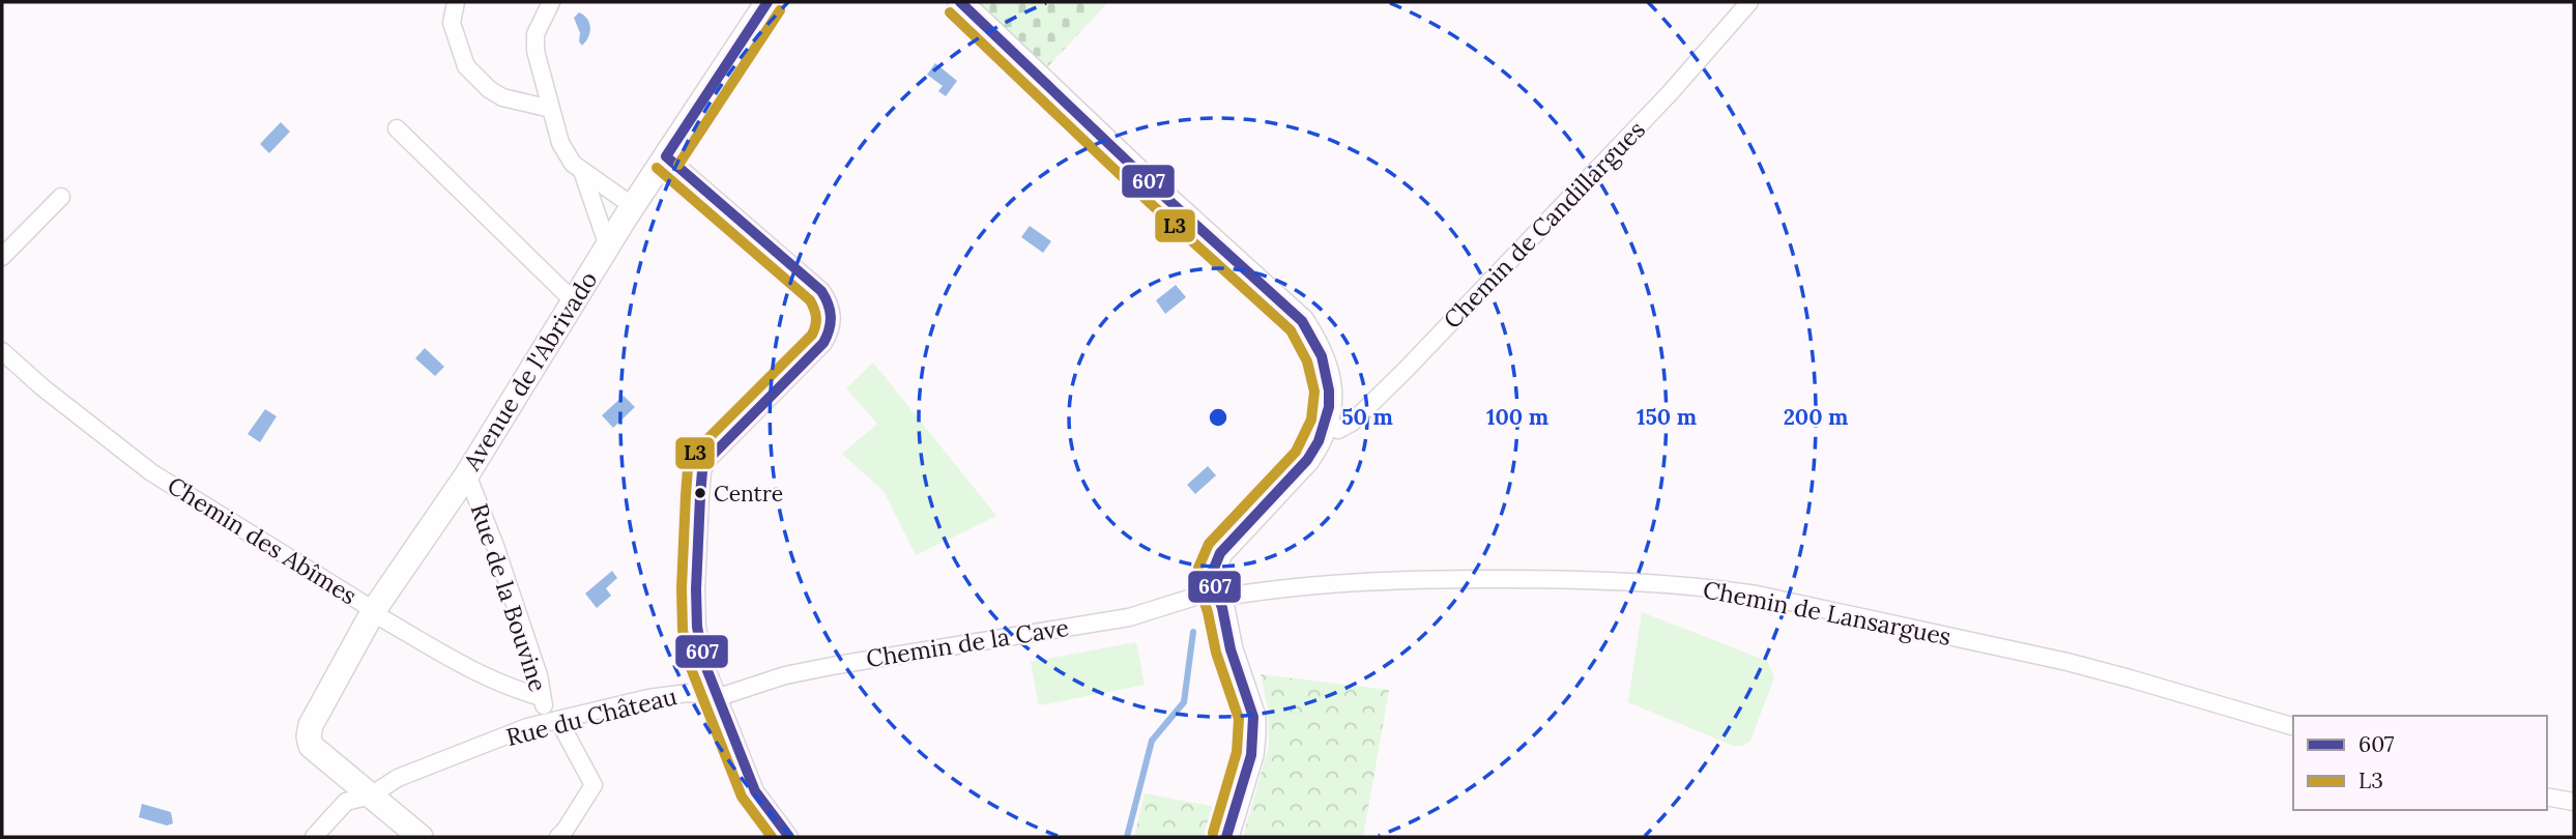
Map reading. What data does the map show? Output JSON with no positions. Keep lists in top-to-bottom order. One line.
{"streets":{"street":["Chemin de Candillargues","Avenue de l'Abrivado","Chemin des Abîmes","Rue de la Bouvine","Chemin de Lansargues","Chemin de la Cave","Rue du Château"]},"crossings":[["Avenue de l'Abrivado","Chemin des Abîmes"],["Avenue de l'Abrivado","Rue de la Bouvine"],["Avenue de l'Abrivado","Rue du Château"],["Chemin des Abîmes","Rue de la Bouvine"],["Rue de la Bouvine","Rue du Château"],["Chemin de Lansargues","Chemin de la Cave"],["Chemin de la Cave","Rue du Château"]],"places":["Centre"],"lines":["transit line 607","transit line L3"],"legend":["607","L3"],"rings":["50 m","100 m","150 m","200 m"]}
